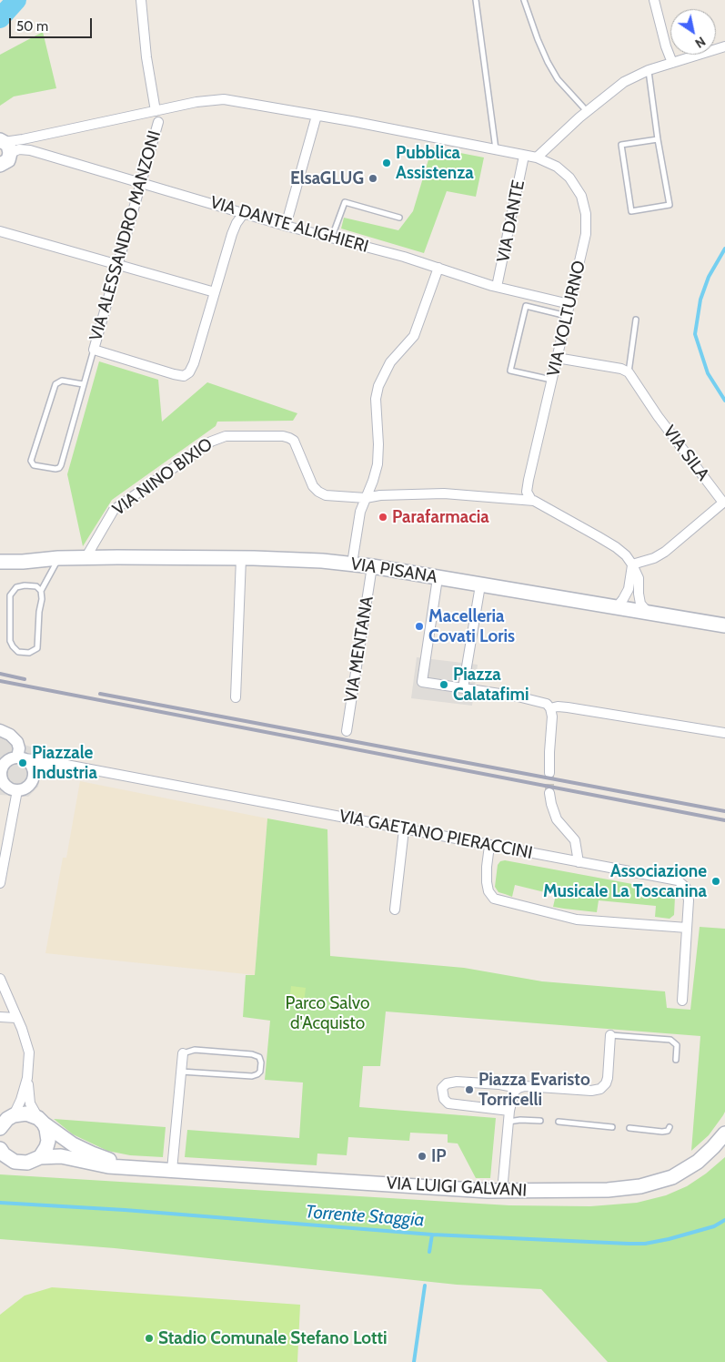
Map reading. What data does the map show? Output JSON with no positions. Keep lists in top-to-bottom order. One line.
{"streets":{"main road":["VIA PISANA","VIA LUIGI GALVANI"],"street":["VIA DANTE","VIA DANTE ALIGHIERI","VIA ALESSANDRO MANZONI","VIA VOLTURNO","VIA SILA","VIA NINO BIXIO","VIA MENTANA","VIA GAETANO PIERACCINI"]},"crossings":[["VIA DANTE","VIA DANTE ALIGHIERI"],["VIA DANTE","VIA VOLTURNO"],["VIA DANTE ALIGHIERI","VIA ALESSANDRO MANZONI"],["VIA DANTE ALIGHIERI","VIA VOLTURNO"],["VIA NINO BIXIO","VIA PISANA"],["VIA PISANA","VIA MENTANA"]],"water":["Torrente Staggia"],"parks":["Parco Salvo d'Acquisto"],"places":["Pubblica Assistenza","ElsaGLUG","Parafarmacia","Macelleria Covati Loris","Piazza Calatafimi","Piazzale Industria","Associazione Musicale La Toscanina","Piazza Evaristo Torricelli","IP","Stadio Comunale Stefano Lotti"],"scale_bar":"50 m","north":"bottom right"}
